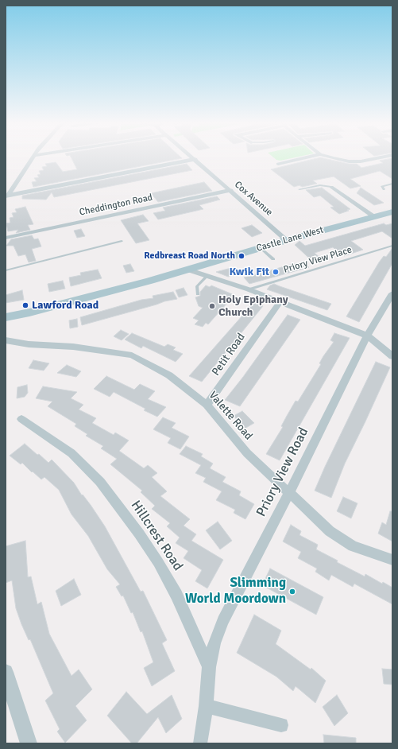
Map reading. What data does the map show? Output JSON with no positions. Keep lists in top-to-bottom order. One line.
{"streets":{"main road":["Castle Lane West"],"street":["Cox Avenue","Cheddington Road","Petit Road","Valette Road","Priory View Road","Hillcrest Road"],"lane":["Priory View Place"]},"crossings":[["Cox Avenue","Cheddington Road"],["Cox Avenue","Castle Lane West"],["Petit Road","Valette Road"],["Valette Road","Priory View Road"],["Priory View Road","Hillcrest Road"]],"places":["Redbreast Road North","Kwik Fit","Lawford Road","Holy Epiphany Church","Slimming World Moordown"]}
